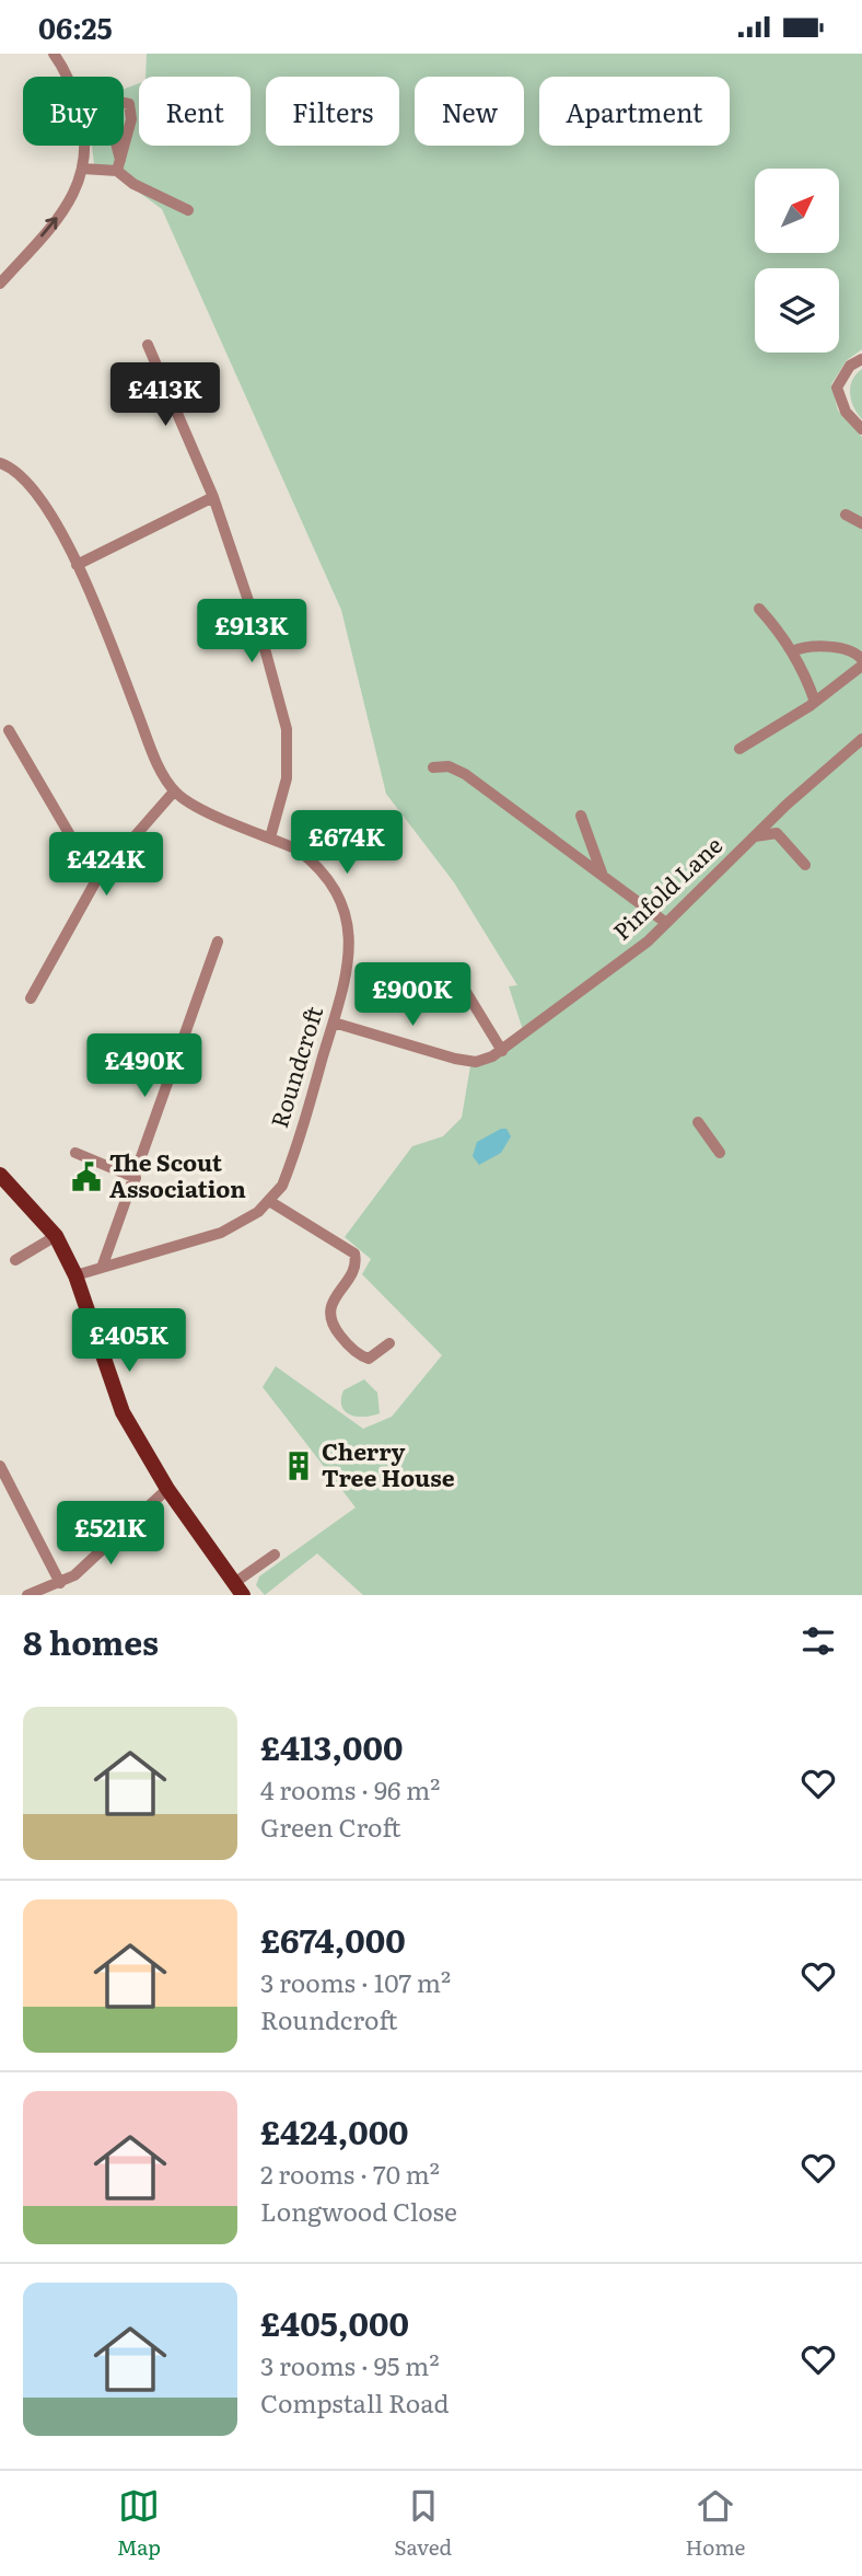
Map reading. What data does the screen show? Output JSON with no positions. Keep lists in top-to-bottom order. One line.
{"streets":{"street":["Pinfold Lane","Roundcroft"]},"places":{"public building":["The Scout Association"],"building":["Cherry Tree House"]},"north":"top right","page":{"status":"06:25","chip":["Buy","Rent","Filters","New","Apartment"],"price":["£413K","£913K","£674K","£424K","£900K","£490K","£405K","£521K"],"heading":"8 homes","list":[{"name":"£413,000","note":"4 rooms · 96 m² · Green Croft"},{"name":"£674,000","note":"3 rooms · 107 m² · Roundcroft"},{"name":"£424,000","note":"2 rooms · 70 m² · Longwood Close"},{"name":"£405,000","note":"3 rooms · 95 m² · Compstall Road"}],"tabs":["Map","Saved","Home"]}}
